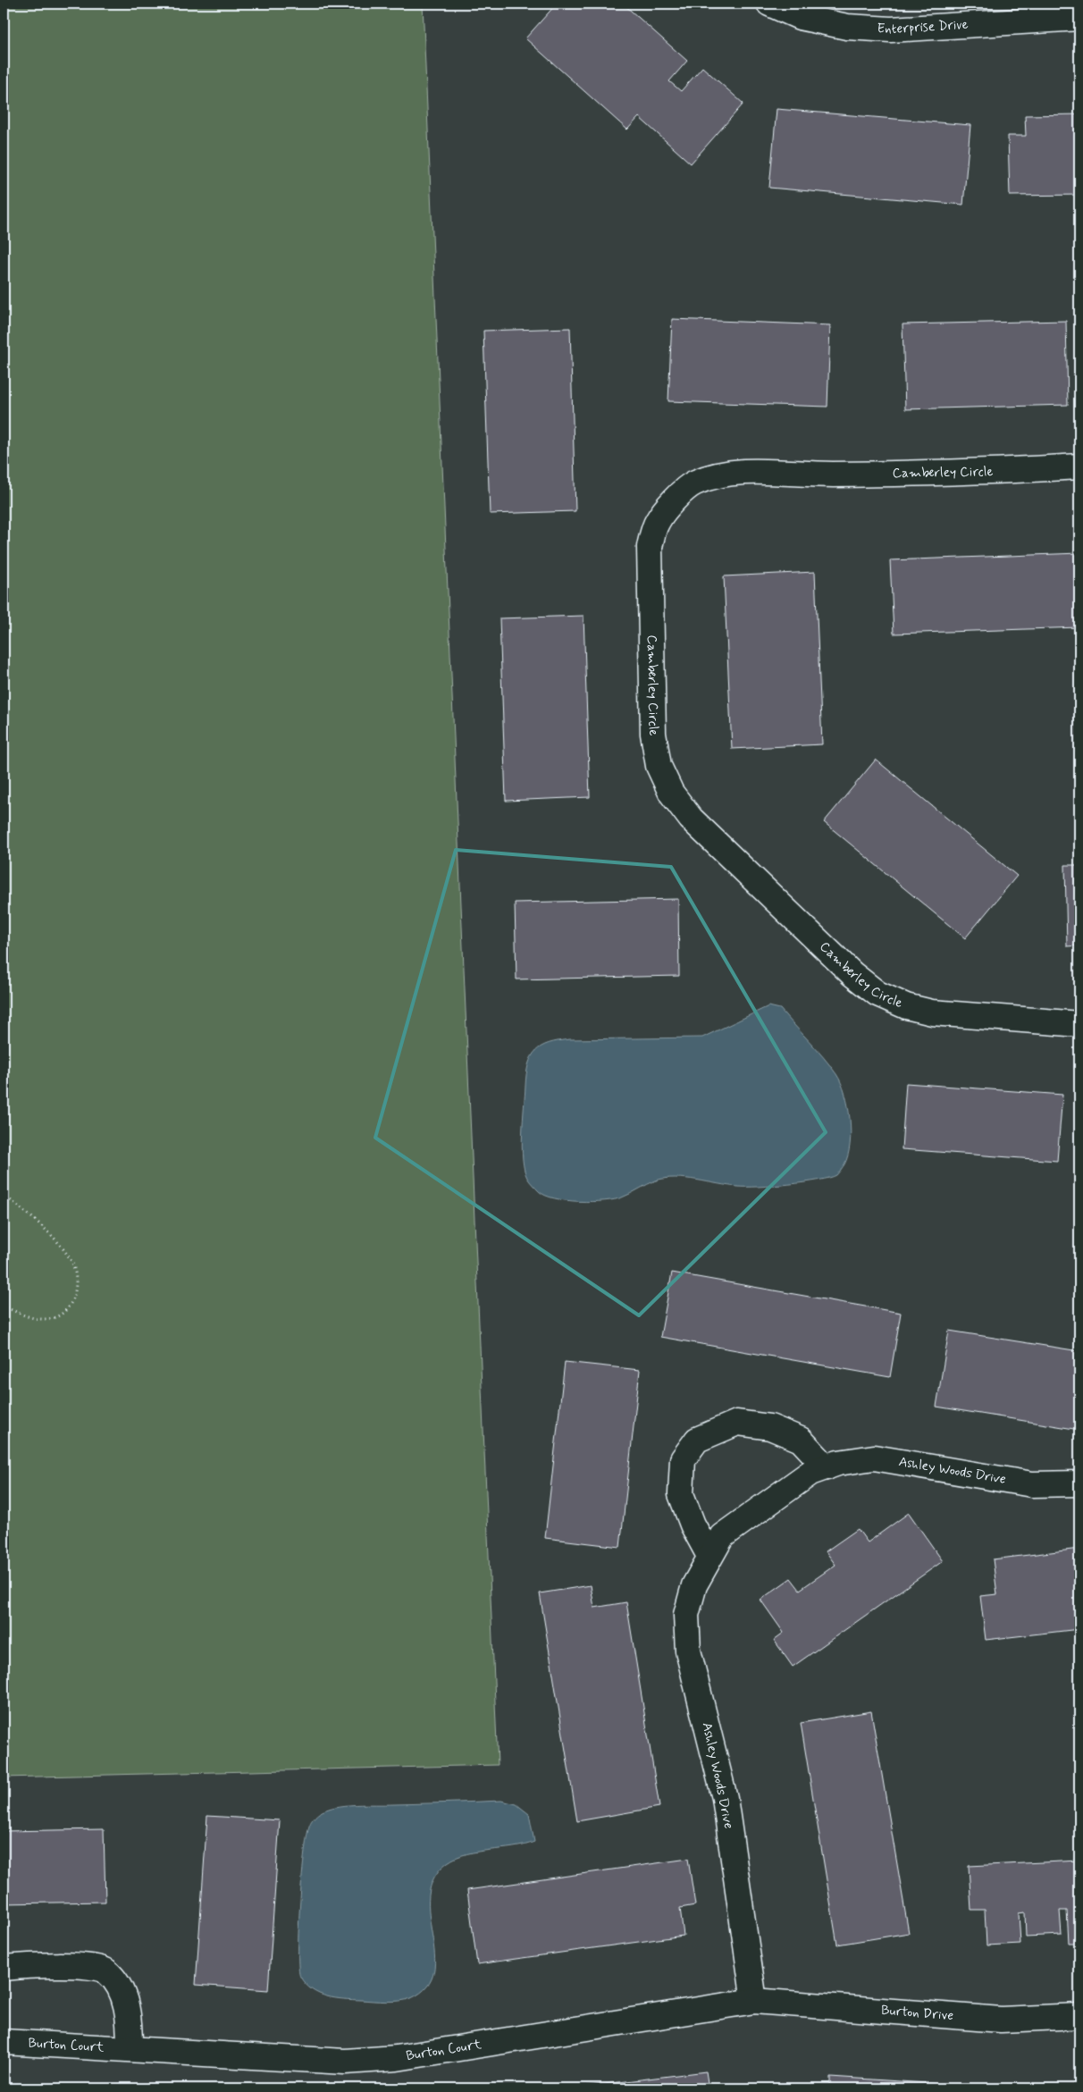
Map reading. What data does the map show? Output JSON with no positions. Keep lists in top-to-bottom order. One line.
{"streets":{"street":["Enterprise Drive","Camberley Circle","Ashley Woods Drive","Burton Drive","Burton Court"]},"crossings":[["Ashley Woods Drive","Burton Drive"],["Ashley Woods Drive","Burton Court"],["Burton Drive","Burton Court"]]}
